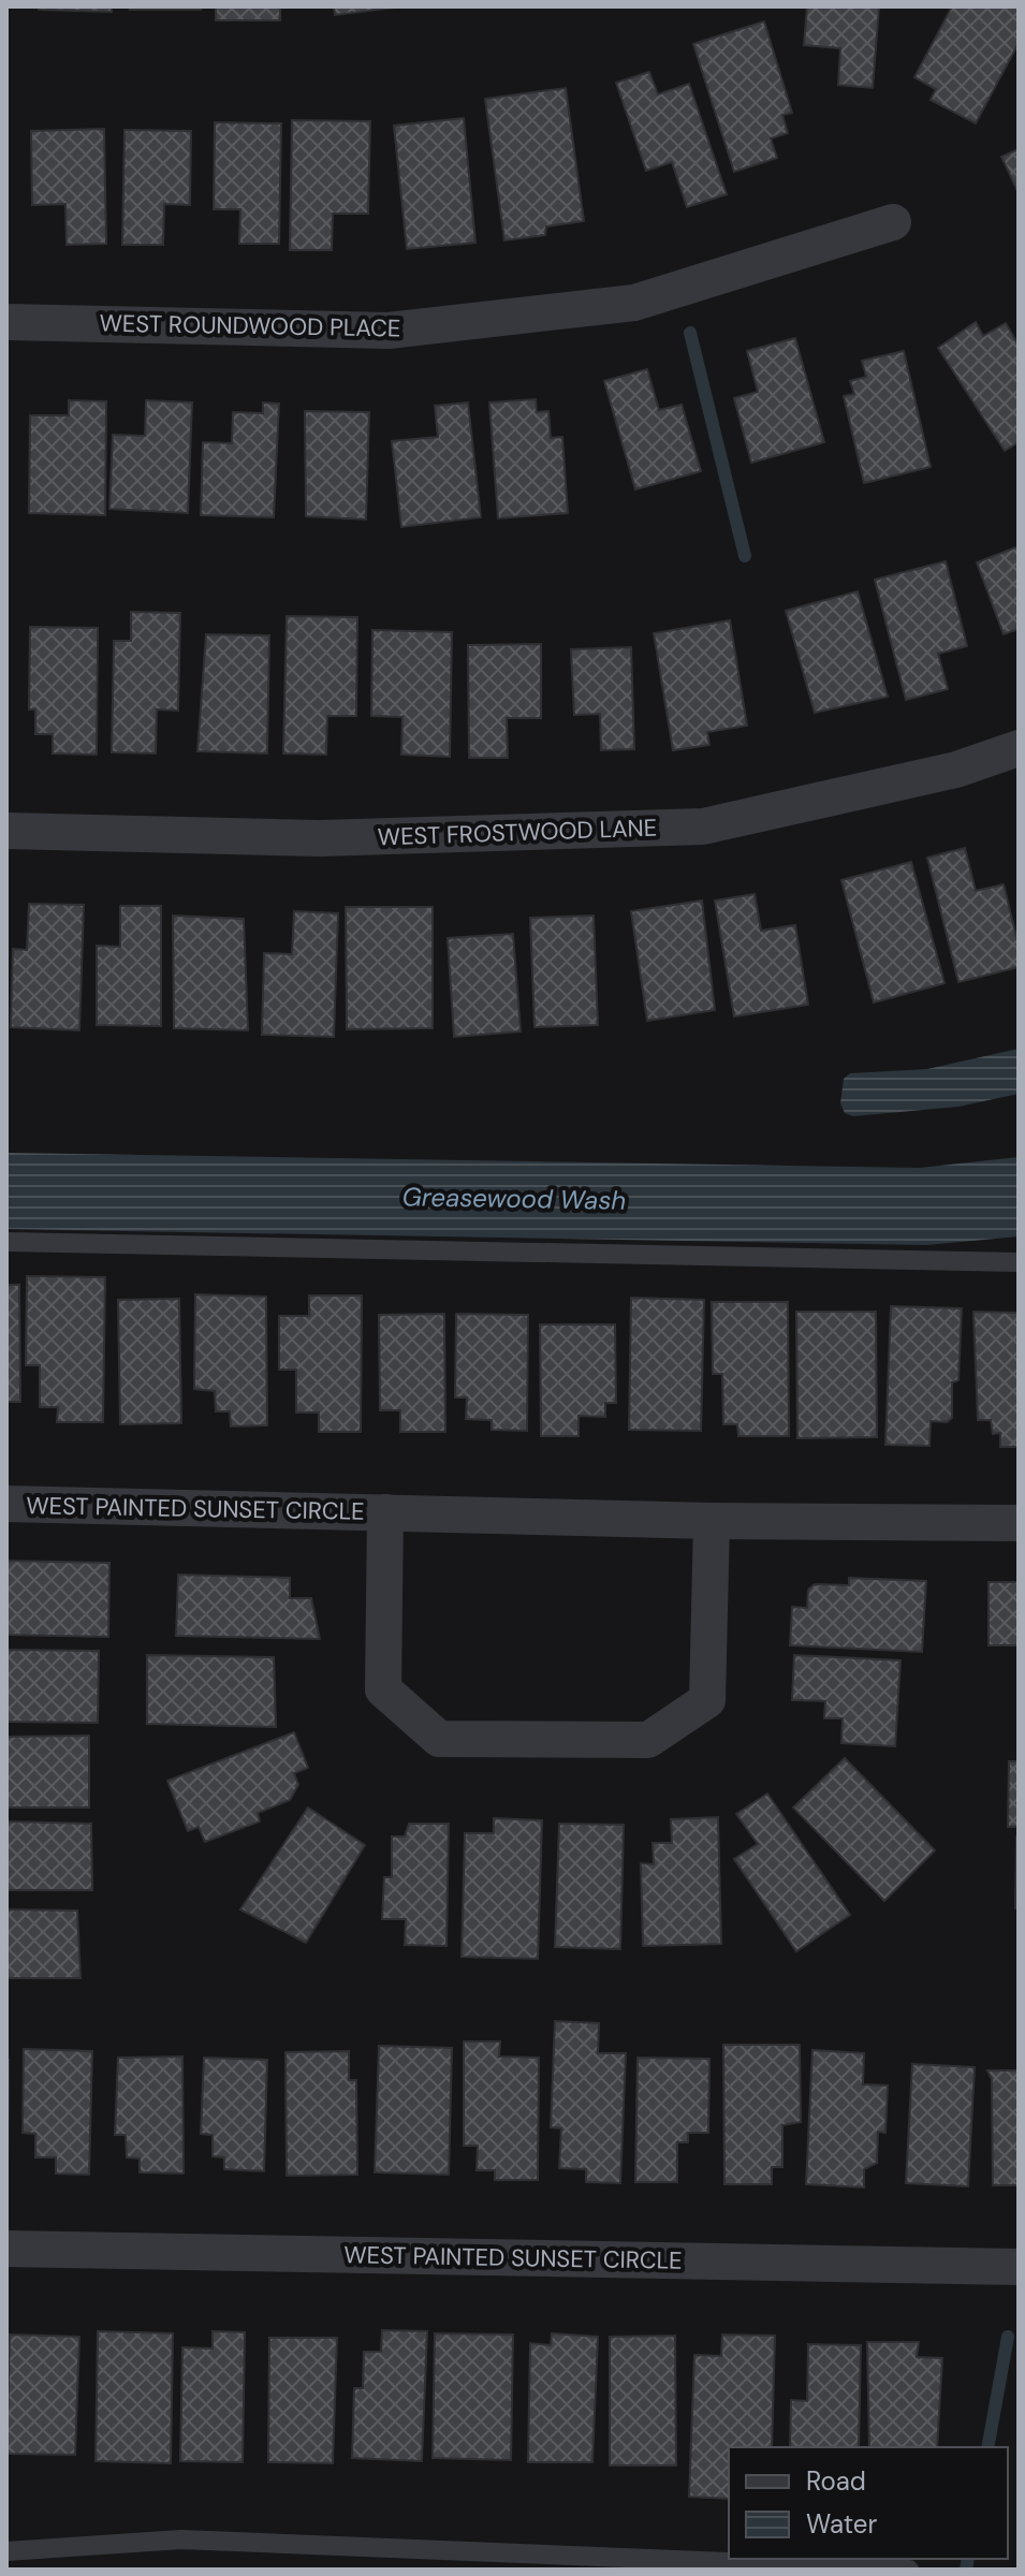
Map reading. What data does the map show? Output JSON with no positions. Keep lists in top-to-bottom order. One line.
{"streets":{"street":["WEST ROUNDWOOD PLACE","WEST FROSTWOOD LANE","WEST PAINTED SUNSET CIRCLE"]},"water":["Greasewood Wash"],"legend":["Road","Water"]}
